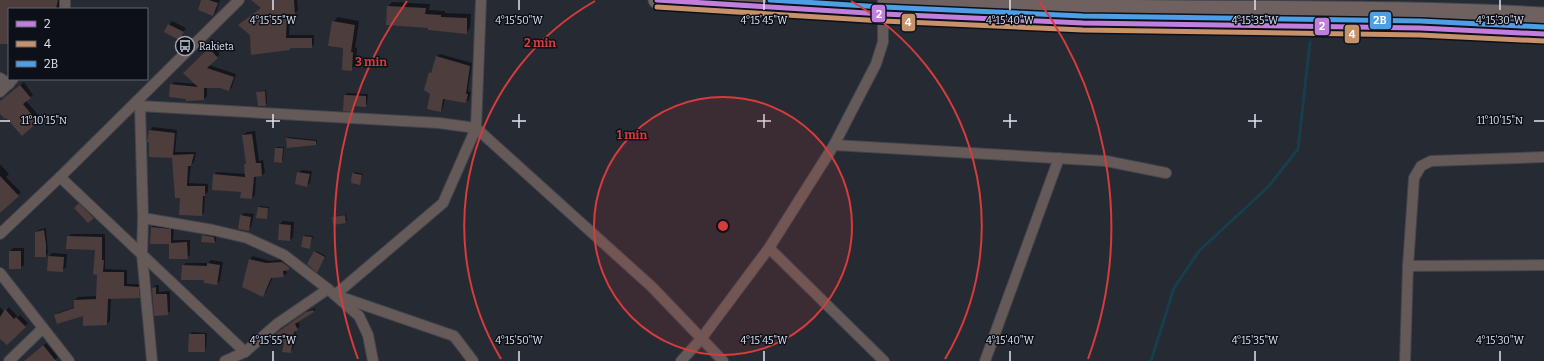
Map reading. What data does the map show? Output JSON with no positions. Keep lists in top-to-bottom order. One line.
{"places":{"bus stop":["Rakieta"]},"lines":["transit line 2","transit line 2B","transit line 4"],"legend":["2","4","2B"],"coordinates":["4°15'55\"W","4°15'50\"W","4°15'45\"W","4°15'40\"W","4°15'35\"W","4°15'30\"W","11°10'15\"N"],"rings":["2 min","3 min","1 min"]}
